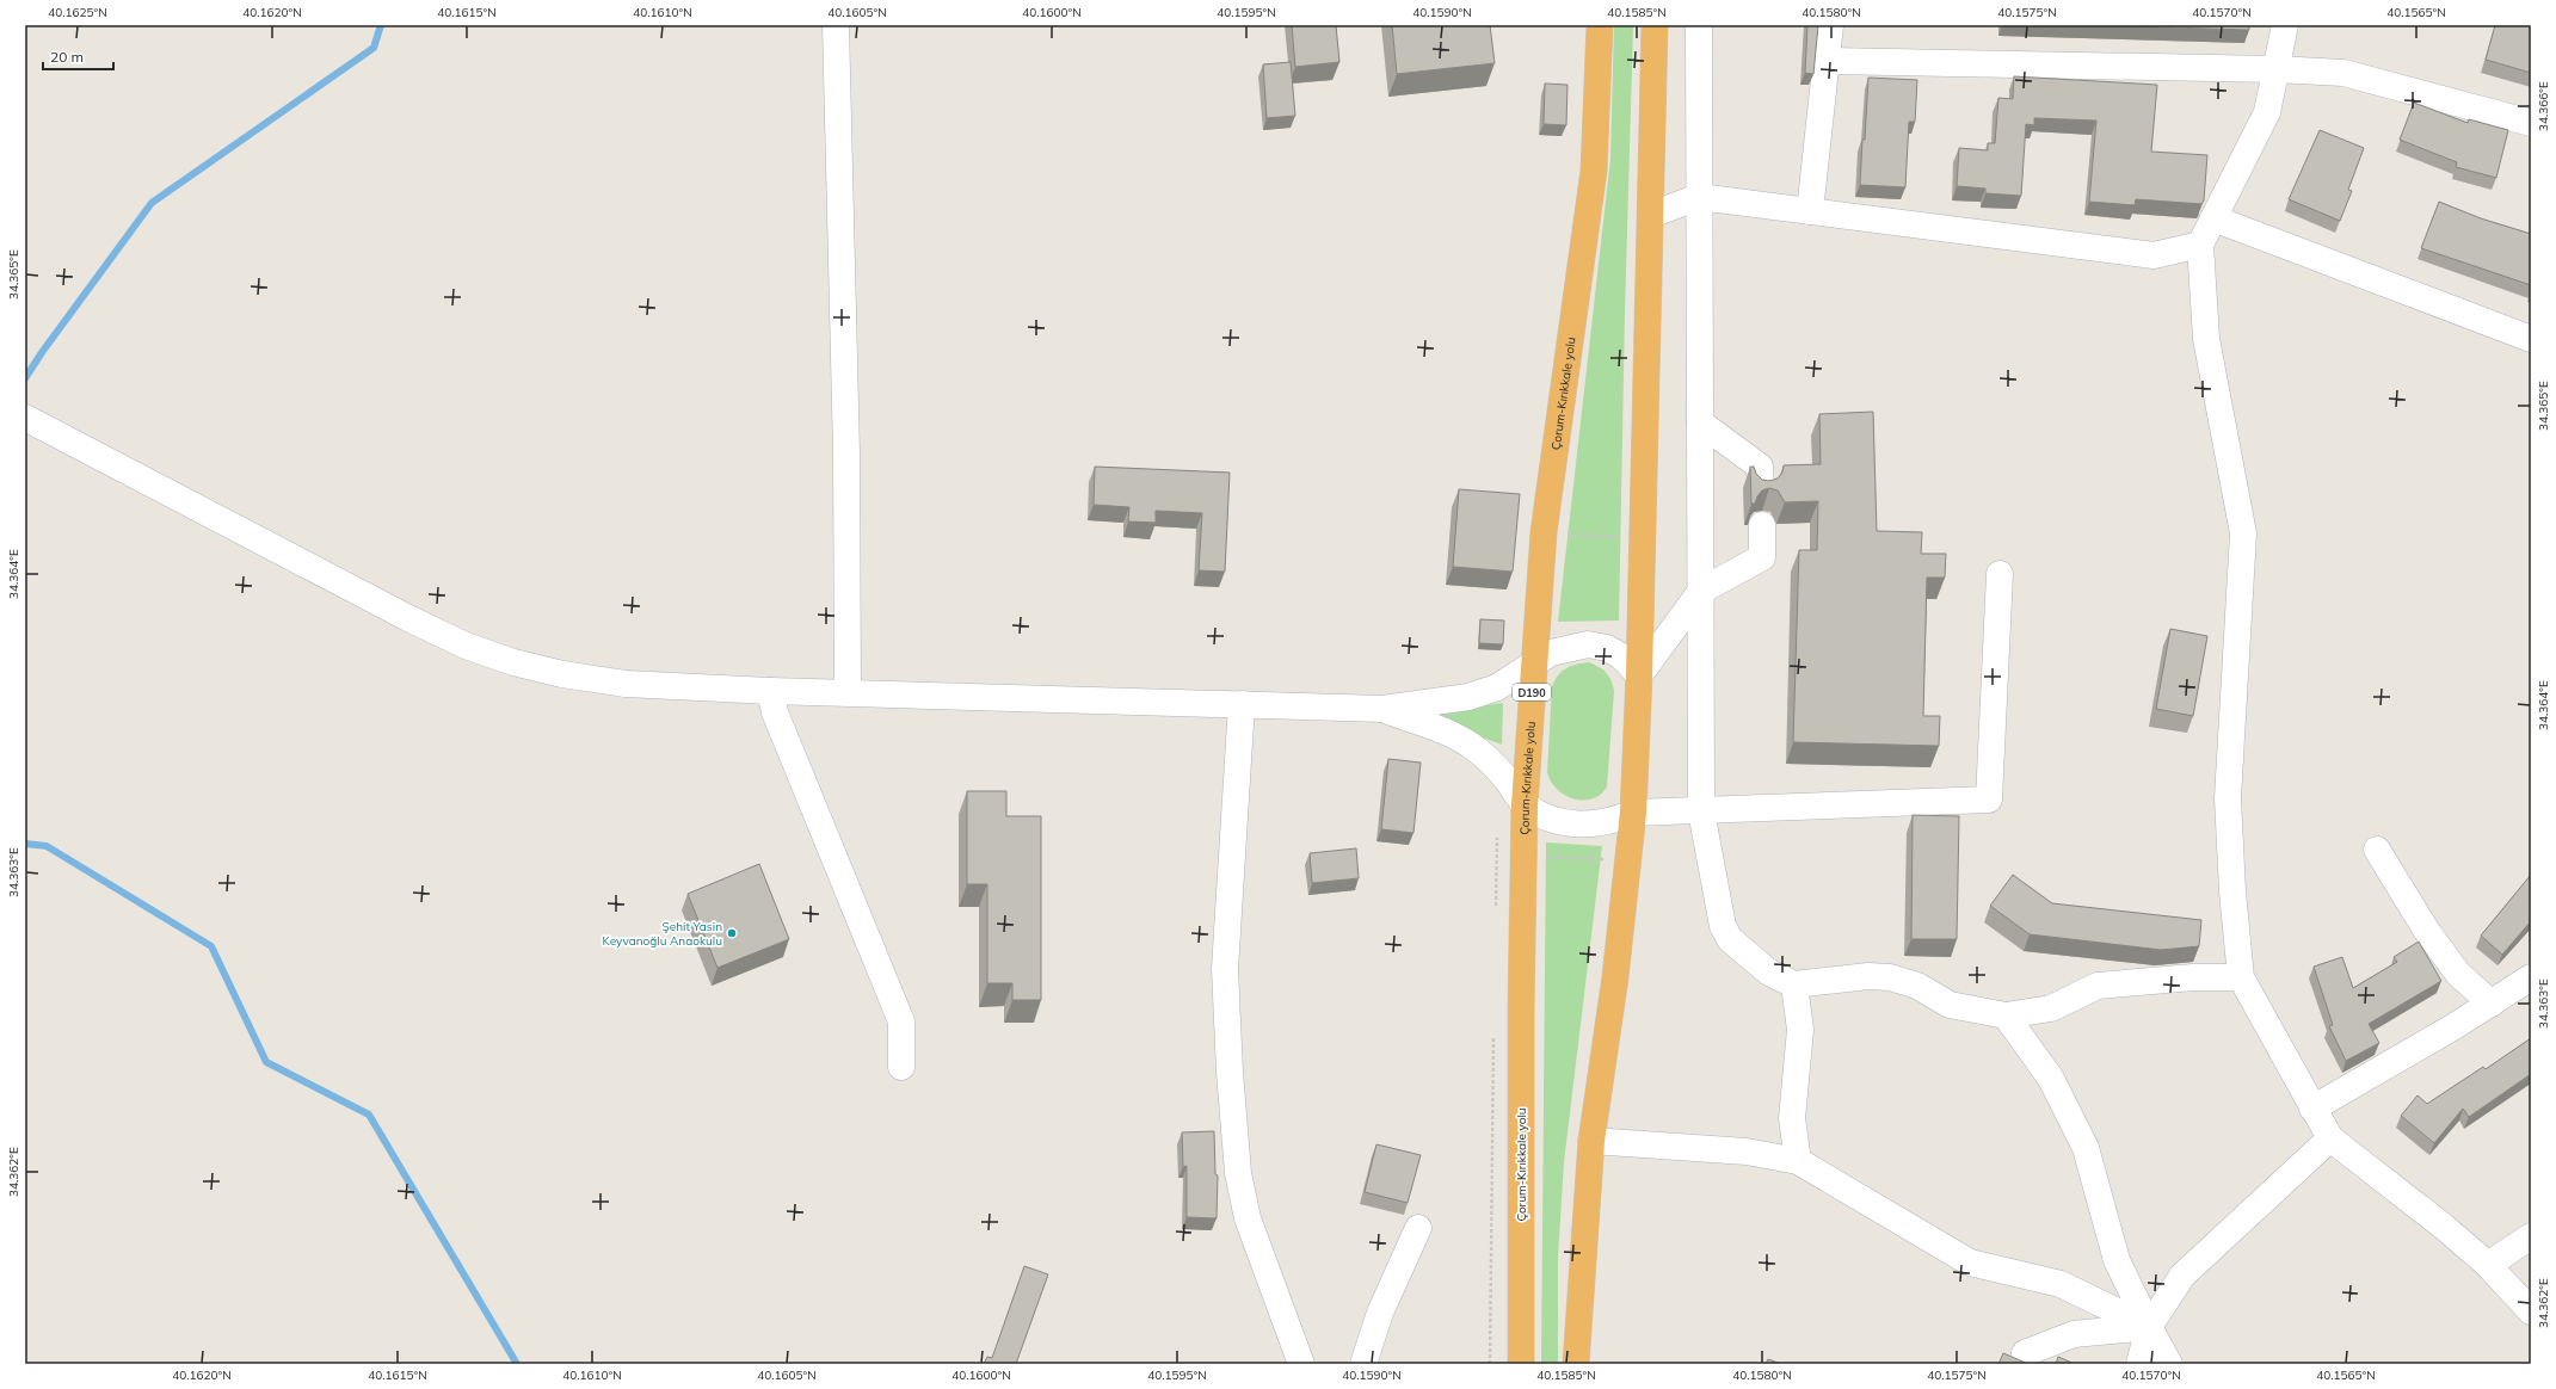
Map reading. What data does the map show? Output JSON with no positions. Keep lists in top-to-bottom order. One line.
{"streets":{"highway":["Çorum-Kırıkkale yolu","D190"]},"places":["Şehit Yasin Keyvanoğlu Anaokulu"],"scale_bar":"20 m","coordinates":["40.1625°N","40.1620°N","40.1615°N","40.1610°N","40.1605°N","40.1600°N","40.1595°N","40.1590°N","40.1585°N","40.1580°N","40.1575°N","40.1570°N","40.1565°N","34.366°E","34.365°E","34.364°E","34.363°E","34.362°E"]}
